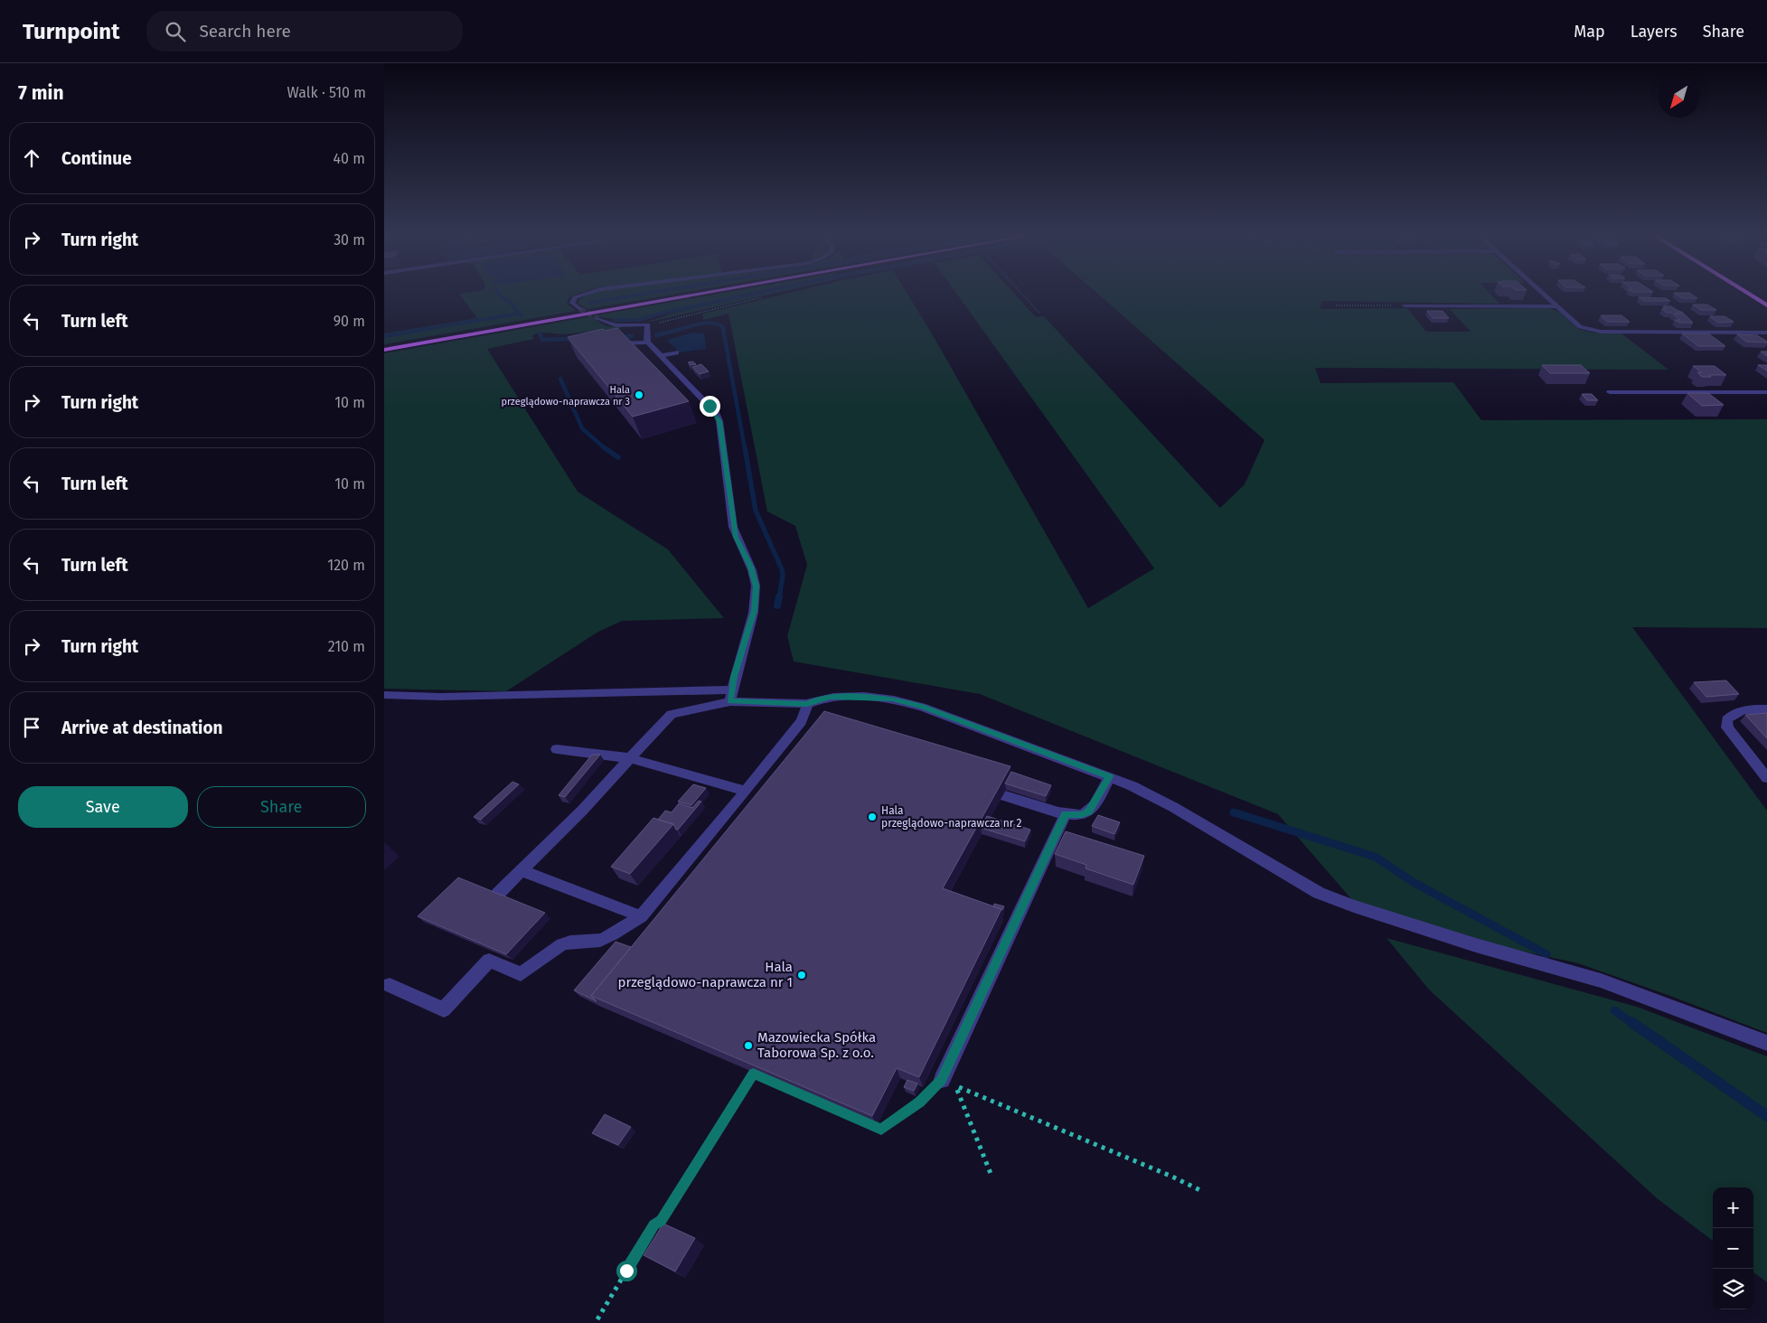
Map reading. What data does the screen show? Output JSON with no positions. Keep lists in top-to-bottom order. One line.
{"places":["Hala przeglądowo-naprawcza nr 3","Hala przeglądowo-naprawcza nr 2","Hala przeglądowo-naprawcza nr 1","Mazowiecka Spółka Taborowa Sp. z o.o."],"north":"bottom left","page":{"header":"Turnpoint","search":"Search here","nav":["Map","Layers","Share"],"heading":["7 min","Walk · 510 m"],"list":[["Continue","40 m"],["Turn right","30 m"],["Turn left","90 m"],["Turn right","10 m"],["Turn left","10 m"],["Turn left","120 m"],["Turn right","210 m"],"Arrive at destination"],"buttons":["Save","Share"],"map_buttons":["+","−"]}}
